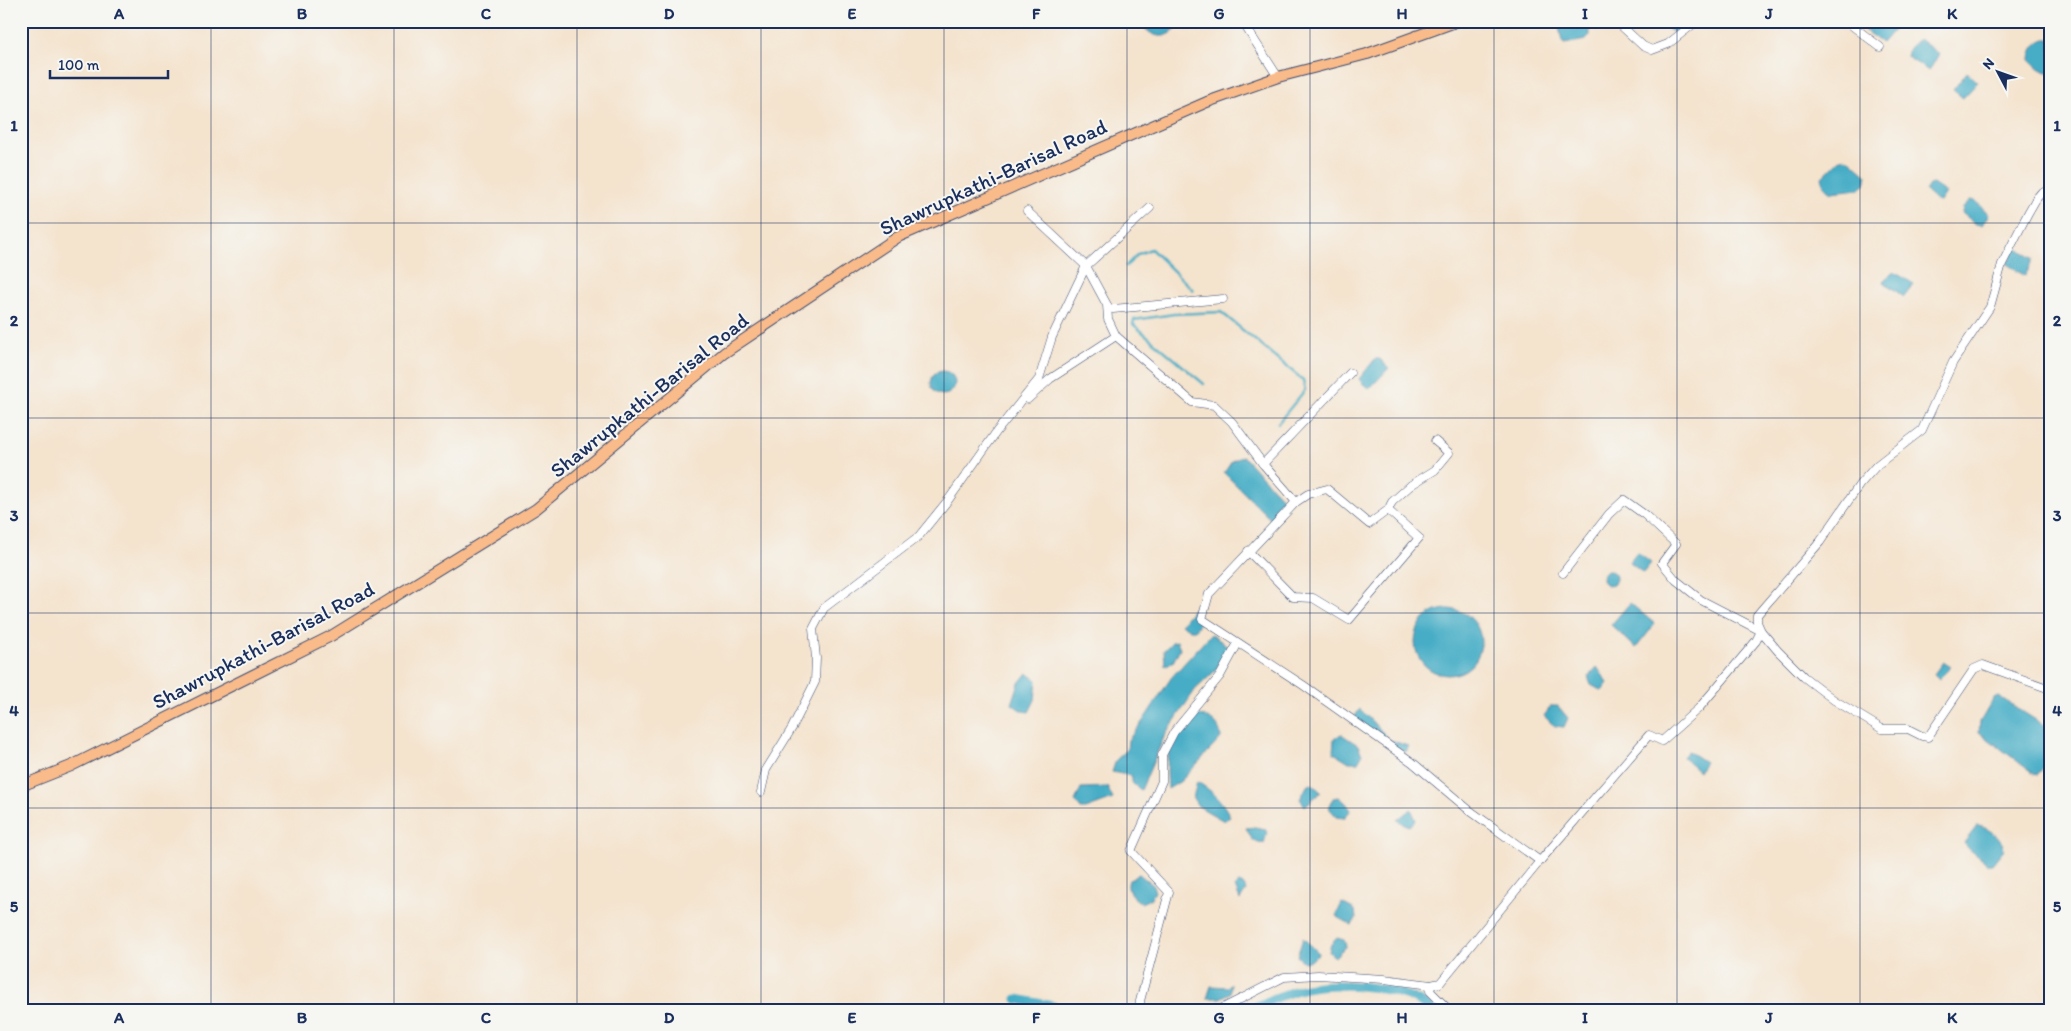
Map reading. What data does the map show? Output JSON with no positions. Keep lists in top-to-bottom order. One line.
{"streets":{"main road":["Shawrupkathi-Barisal Road"]},"scale_bar":"100 m","north":"top left","grid":{"columns":["A","B","C","D","E","F","G","H","I","J","K"],"rows":["1","2","3","4","5"]}}
